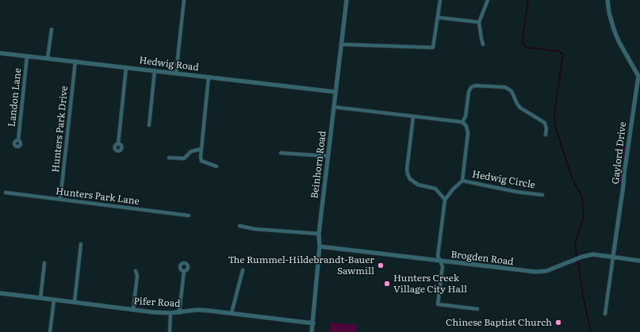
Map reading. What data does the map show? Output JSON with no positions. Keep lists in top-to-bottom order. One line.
{"streets":{"street":["Hedwig Road","Landon Lane","Hunters Park Drive","Gaylord Drive","Beinhorn Road","Hedwig Circle","Hunters Park Lane","Brogden Road","Pifer Road"]},"crossings":[["Hedwig Road","Landon Lane"],["Hedwig Road","Hunters Park Drive"],["Hedwig Road","Beinhorn Road"],["Hunters Park Drive","Hunters Park Lane"],["Gaylord Drive","Brogden Road"],["Beinhorn Road","Brogden Road"],["Beinhorn Road","Pifer Road"]],"places":["The Rummel-Hildebrandt-Bauer Sawmill","Hunters Creek Village City Hall","Chinese Baptist Church"]}
